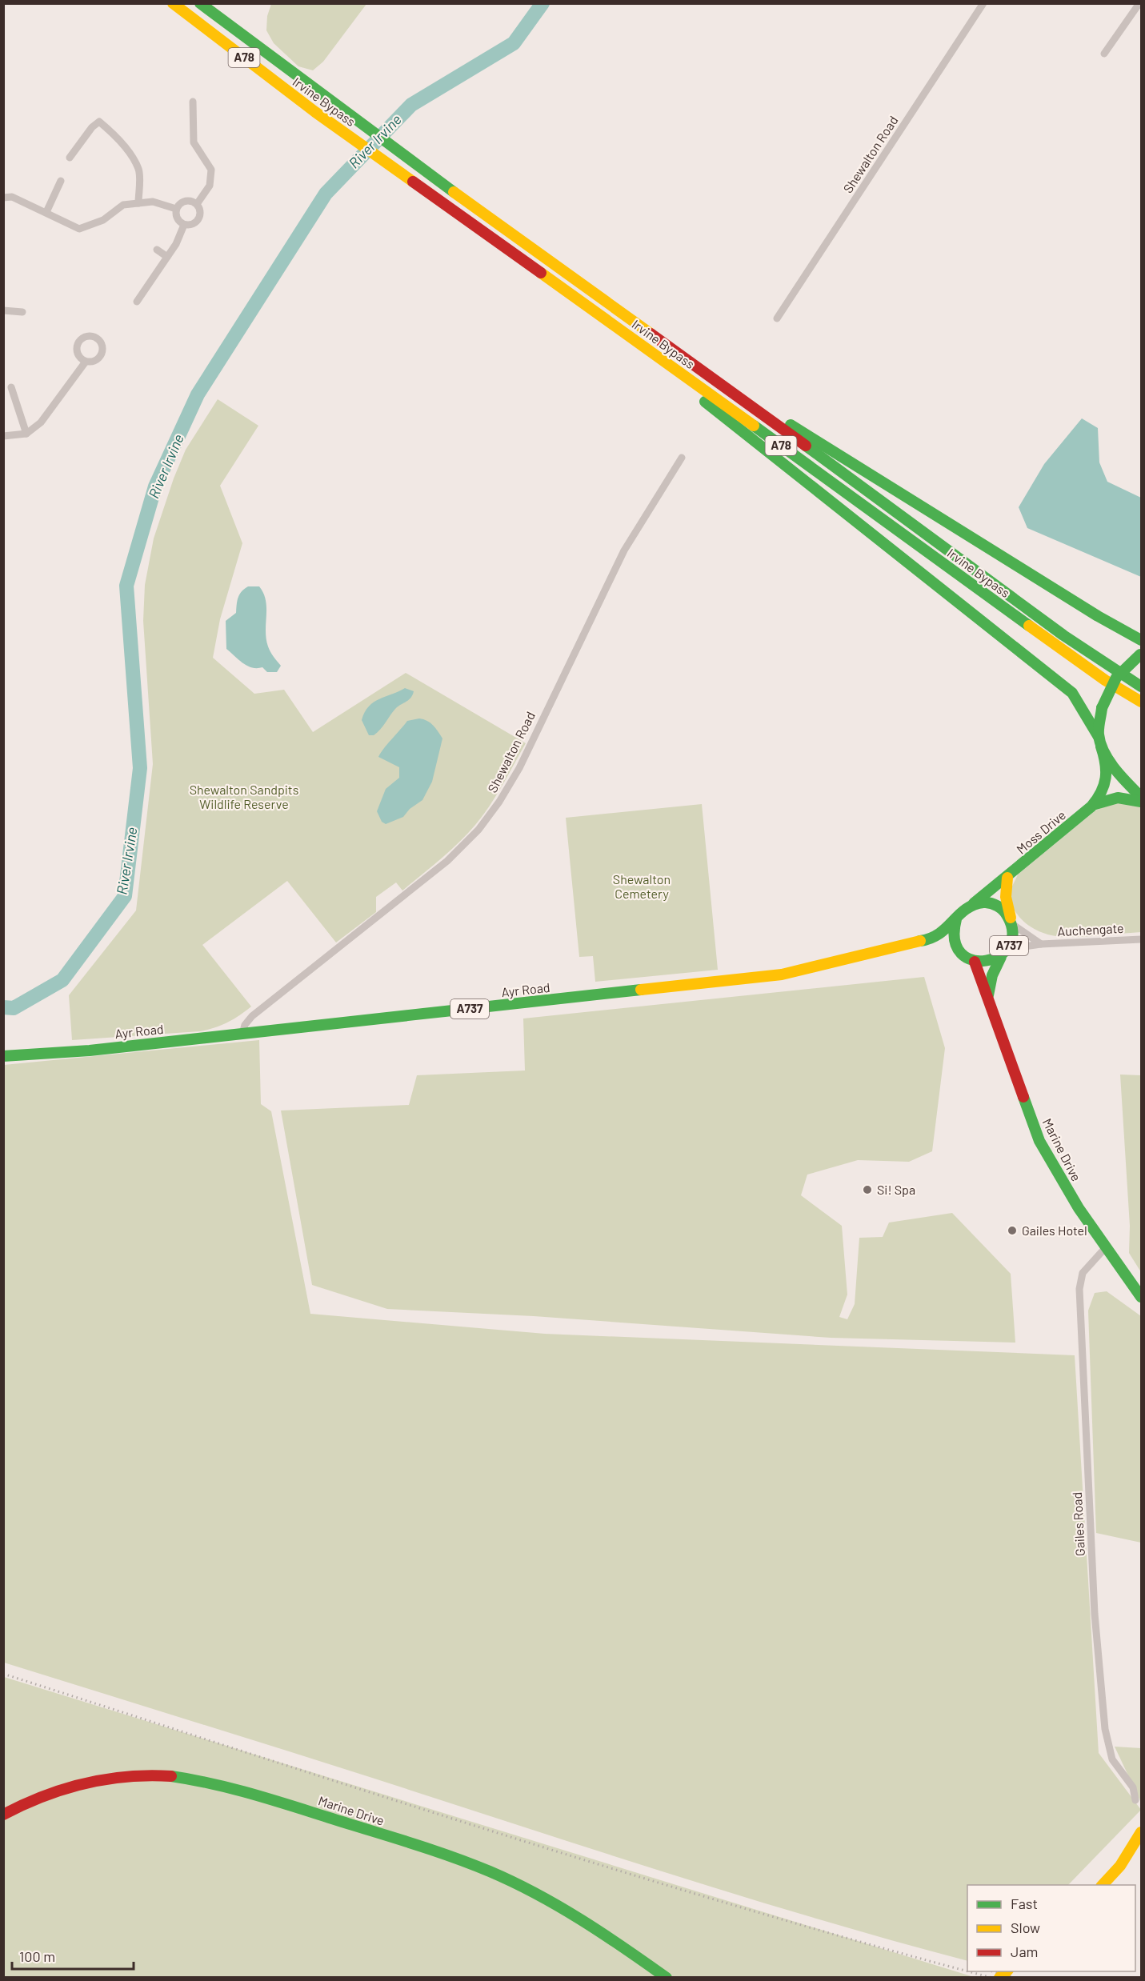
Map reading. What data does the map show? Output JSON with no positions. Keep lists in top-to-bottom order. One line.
{"streets":{"main road":["A78","Irvine Bypass","Moss Drive","A737","Ayr Road","Marine Drive"],"street":["Shewalton Road","Auchengate","Gailes Road"]},"crossings":[["Shewalton Road","Ayr Road"],["Moss Drive","Auchengate"],["Moss Drive","A737"],["Moss Drive","Marine Drive"],["Auchengate","A737"],["Auchengate","Marine Drive"],["A737","Marine Drive"],["Marine Drive","Gailes Road"]],"water":["River Irvine"],"parks":["Shewalton Sandpits Wildlife Reserve","Shewalton Cemetery"],"places":["Si! Spa","Gailes Hotel"],"legend":["Fast","Slow","Jam"],"scale_bar":"100 m"}
